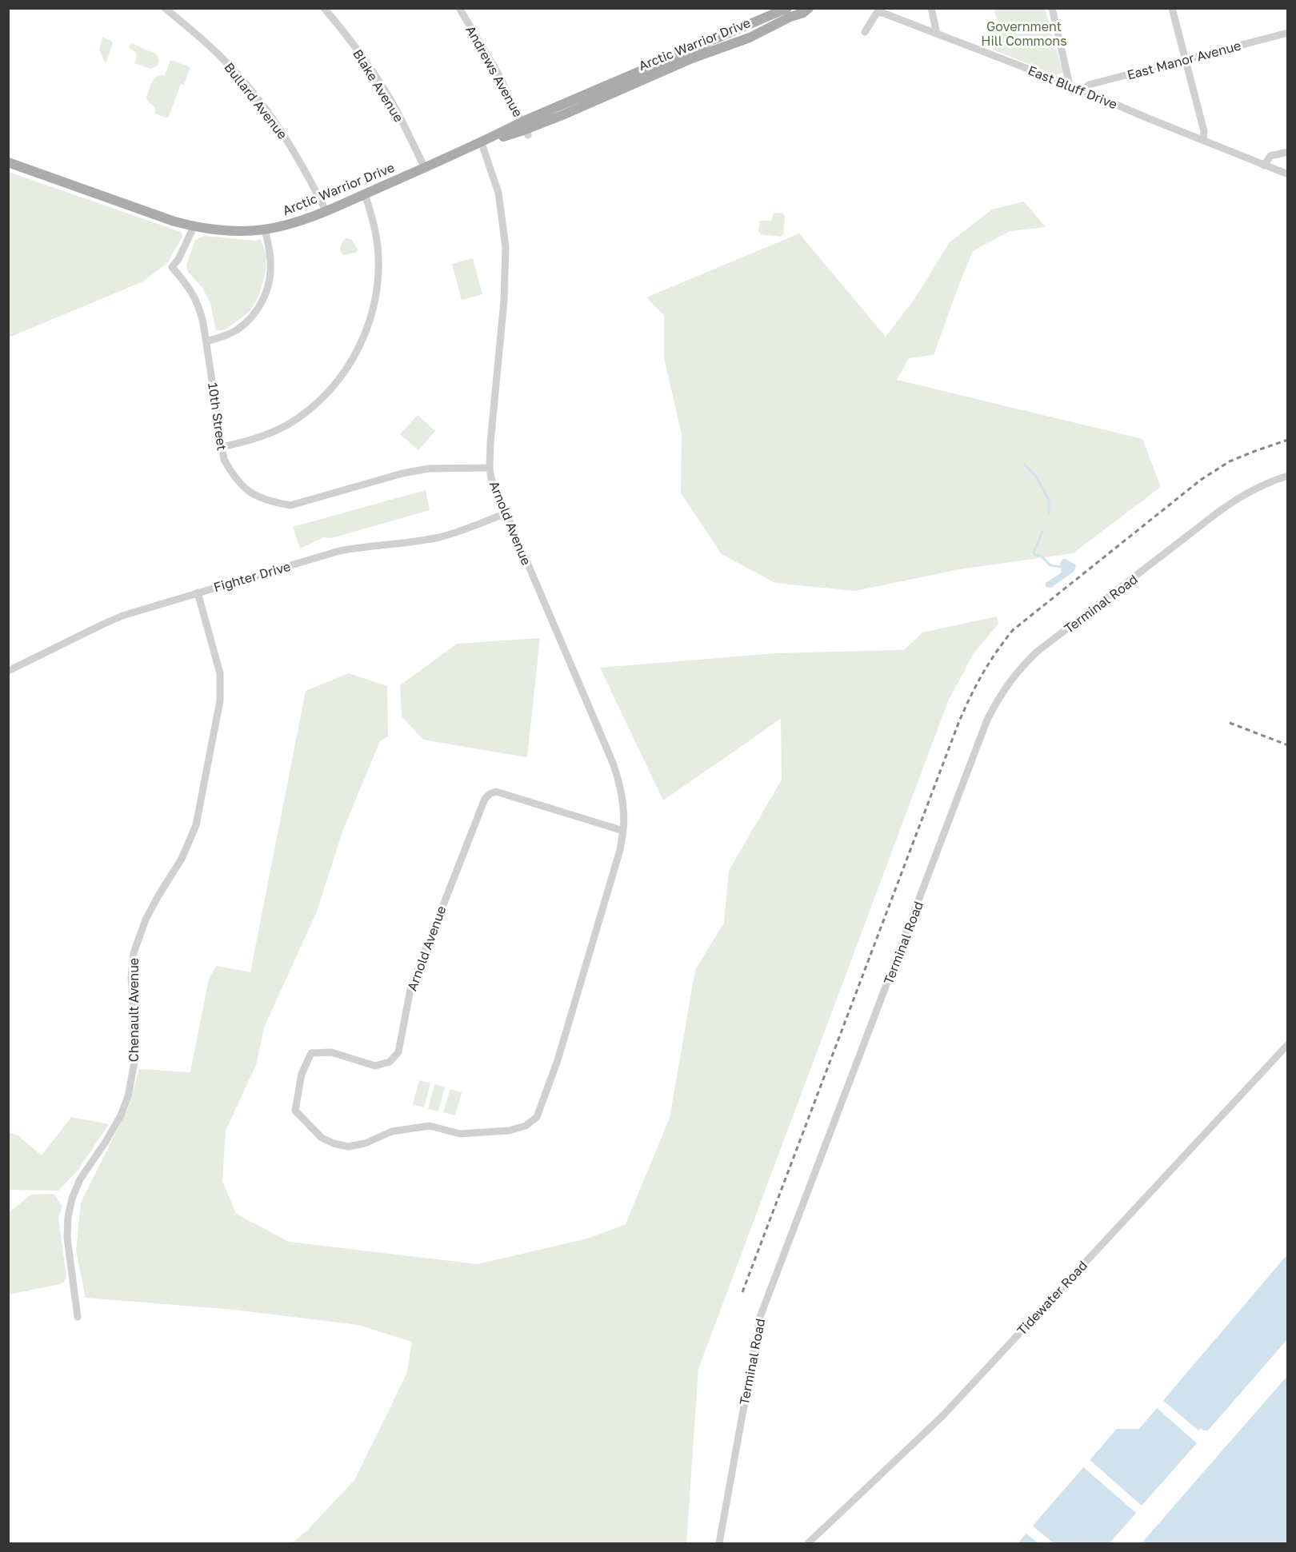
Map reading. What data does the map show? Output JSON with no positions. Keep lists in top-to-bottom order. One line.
{"streets":{"main road":["Arctic Warrior Drive"],"street":["East Manor Avenue","Andrews Avenue","Blake Avenue","East Bluff Drive","Bullard Avenue","10th Street","Arnold Avenue","Fighter Drive","Terminal Road","Chenault Avenue","Tidewater Road"]},"crossings":[["Arctic Warrior Drive","Andrews Avenue"],["Arctic Warrior Drive","Blake Avenue"],["Arctic Warrior Drive","Bullard Avenue"],["Arctic Warrior Drive","10th Street"],["Arctic Warrior Drive","Arnold Avenue"],["East Manor Avenue","East Bluff Drive"],["10th Street","Arnold Avenue"],["Arnold Avenue","Fighter Drive"],["Fighter Drive","Chenault Avenue"]],"parks":["Government Hill Commons"]}
